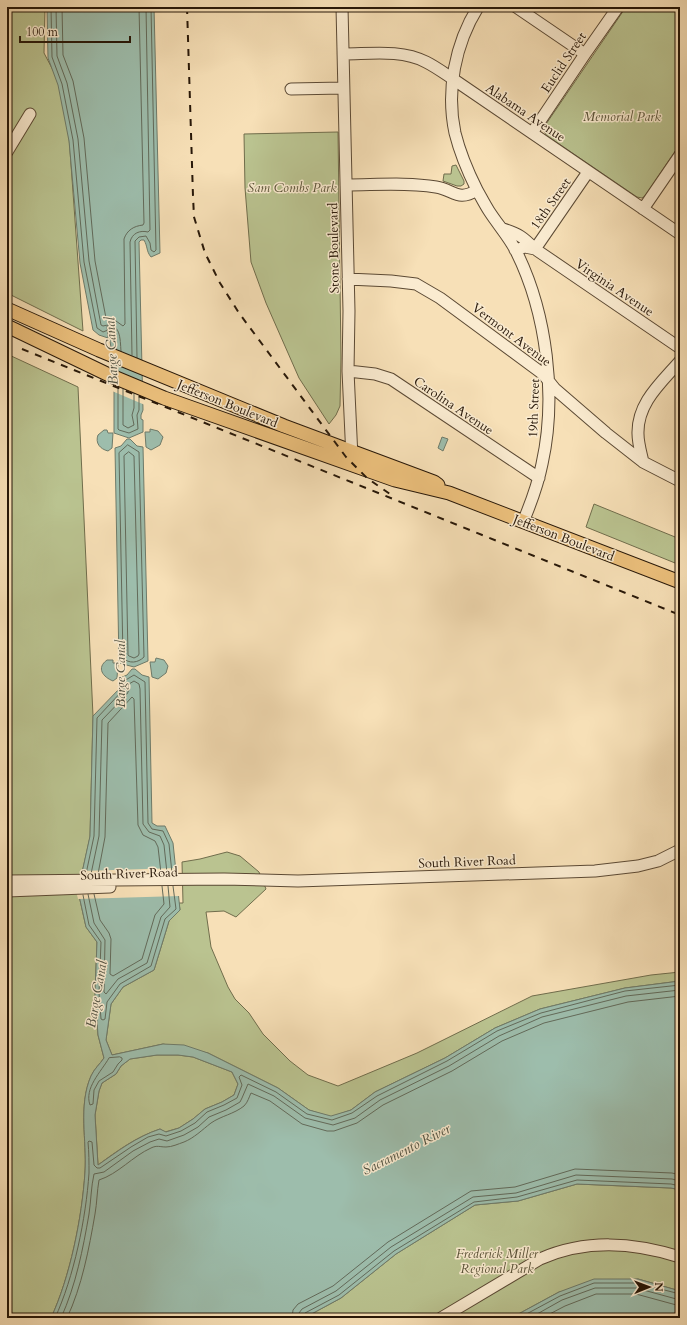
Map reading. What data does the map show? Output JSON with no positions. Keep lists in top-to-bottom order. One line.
{"streets":{"main road":["Jefferson Boulevard"],"street":["Euclid Street","Alabama Avenue","18th Street","Stone Boulevard","Virginia Avenue","Vermont Avenue","Carolina Avenue","19th Street","South River Road"]},"crossings":[["Euclid Street","Alabama Avenue"],["Alabama Avenue","18th Street"],["Alabama Avenue","Stone Boulevard"],["18th Street","Virginia Avenue"],["Stone Boulevard","Vermont Avenue"],["Stone Boulevard","Jefferson Boulevard"],["Stone Boulevard","Carolina Avenue"],["Virginia Avenue","19th Street"],["Vermont Avenue","19th Street"],["Jefferson Boulevard","19th Street"],["Carolina Avenue","19th Street"]],"water":["Barge Canal","Sacramento River"],"parks":["Memorial Park","Sam Combs Park","Frederick Miller Regional Park"],"scale_bar":"100 m","north":"right"}
